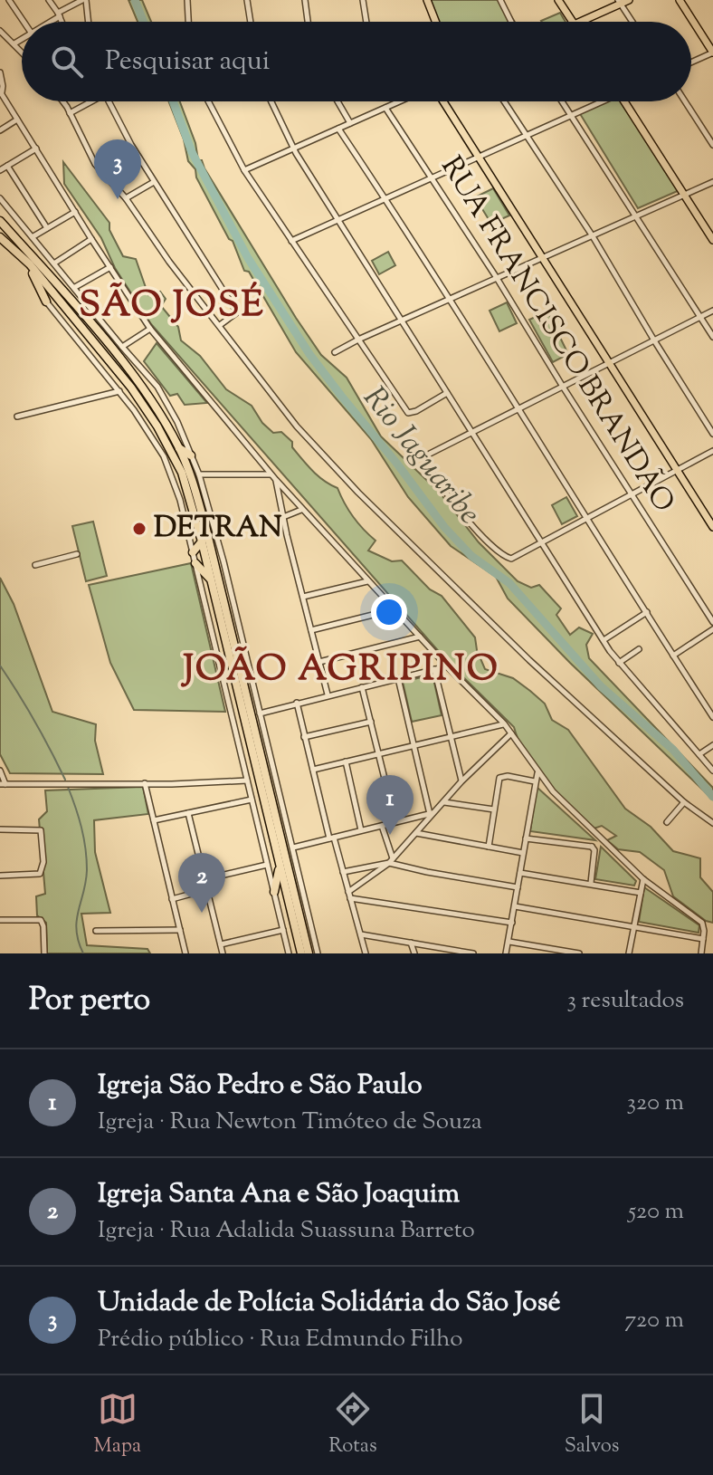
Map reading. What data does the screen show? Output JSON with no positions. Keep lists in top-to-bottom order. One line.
{"streets":{"street":["RUA FRANCISCO BRANDÃO"]},"districts":["SÃO JOSÉ","JOÃO AGRIPINO"],"water":["Rio Jaguaribe"],"places":["DETRAN"],"page":{"search":"Pesquisar aqui","pins":["3","1","2"],"heading":["Por perto","3 resultados"],"list":[{"mark":"1","name":"Igreja São Pedro e São Paulo","note":"Igreja · Rua Newton Timóteo de Souza","value":"320 m"},{"mark":"2","name":"Igreja Santa Ana e São Joaquim","note":"Igreja · Rua Adalida Suassuna Barreto","value":"520 m"},{"mark":"3","name":"Unidade de Polícia Solidária do São José","note":"Prédio público · Rua Edmundo Filho","value":"720 m"}],"nav":["Mapa","Rotas","Salvos"]}}
